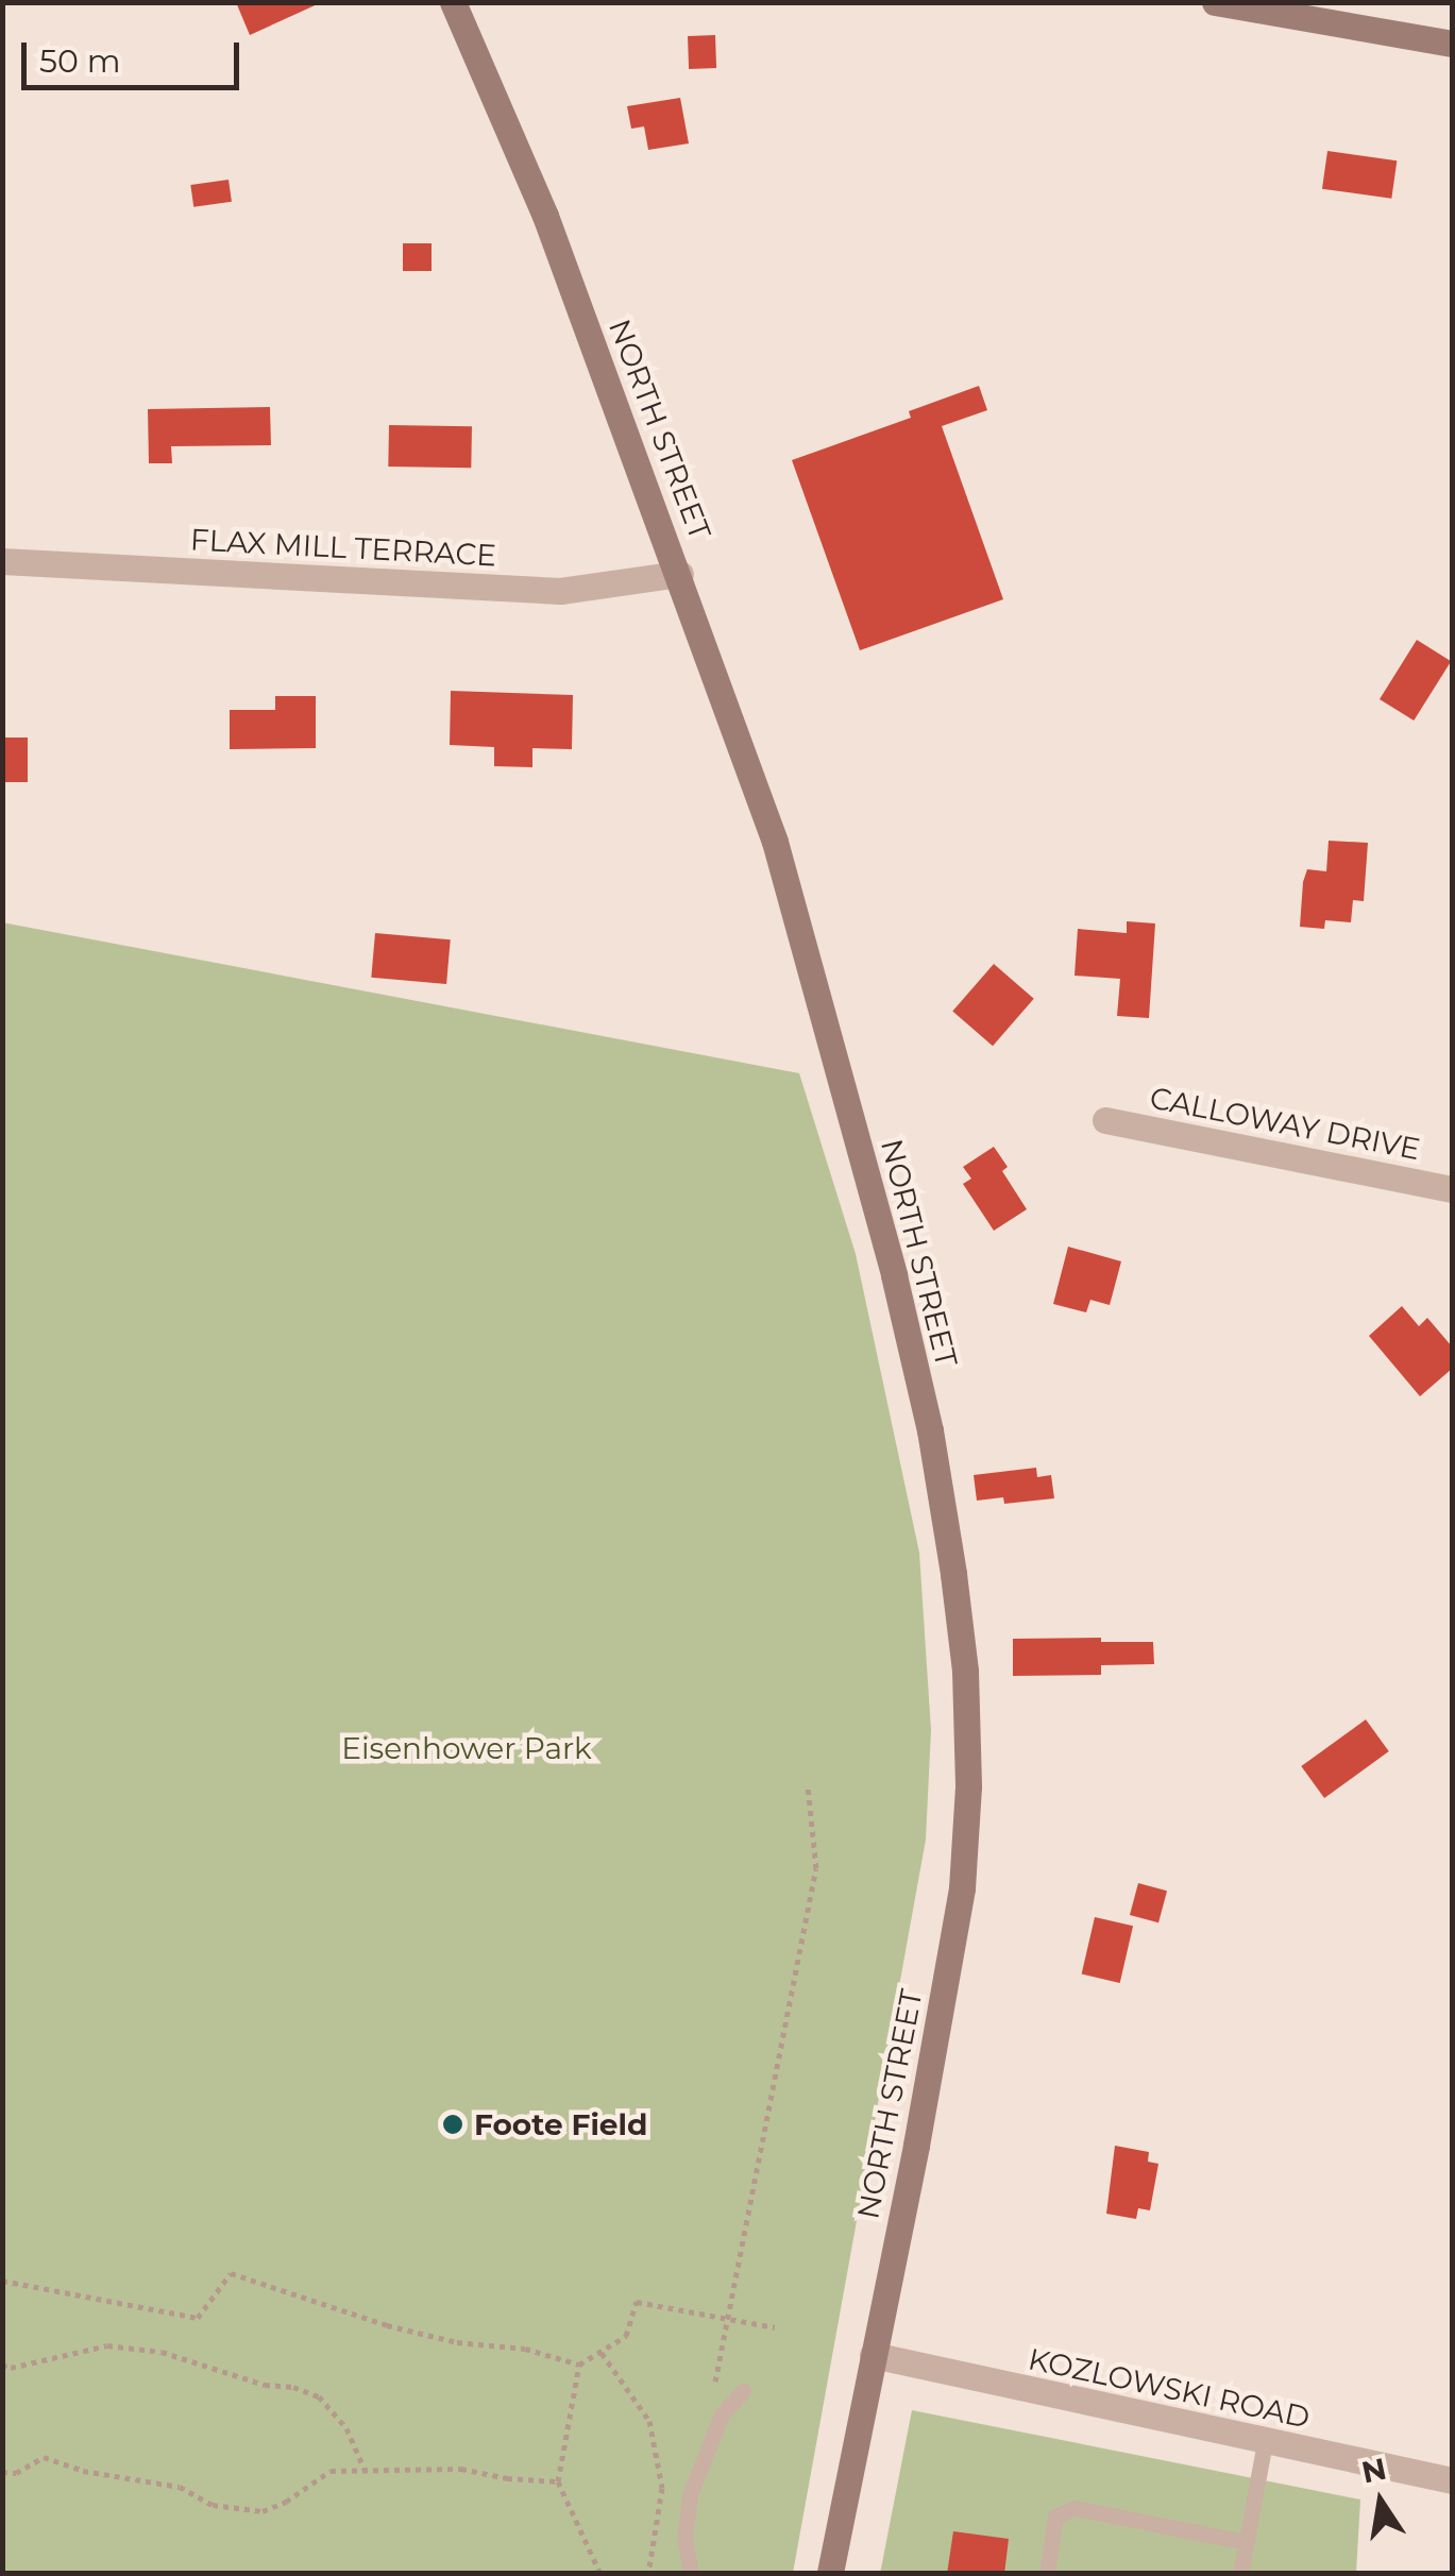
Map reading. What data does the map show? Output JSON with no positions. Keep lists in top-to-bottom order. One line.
{"streets":{"main road":["NORTH STREET"],"street":["FLAX MILL TERRACE","CALLOWAY DRIVE","KOZLOWSKI ROAD"]},"crossings":[["NORTH STREET","FLAX MILL TERRACE"],["NORTH STREET","KOZLOWSKI ROAD"]],"parks":["Eisenhower Park"],"places":["Foote Field"],"scale_bar":"50 m","north":"top"}
